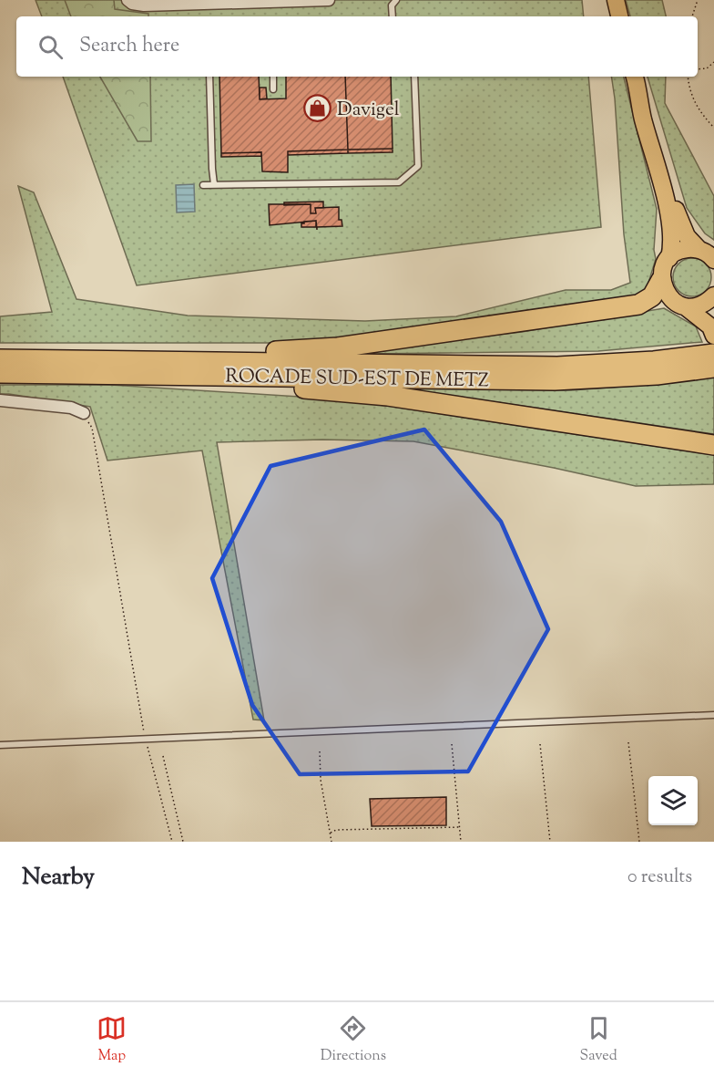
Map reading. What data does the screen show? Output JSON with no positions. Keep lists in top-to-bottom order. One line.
{"streets":{"highway":["ROCADE SUD-EST DE METZ"]},"places":{"shop":["Davigel"]},"page":{"search":"Search here","heading":["Nearby","0 results"],"nav":["Map","Directions","Saved"]}}
